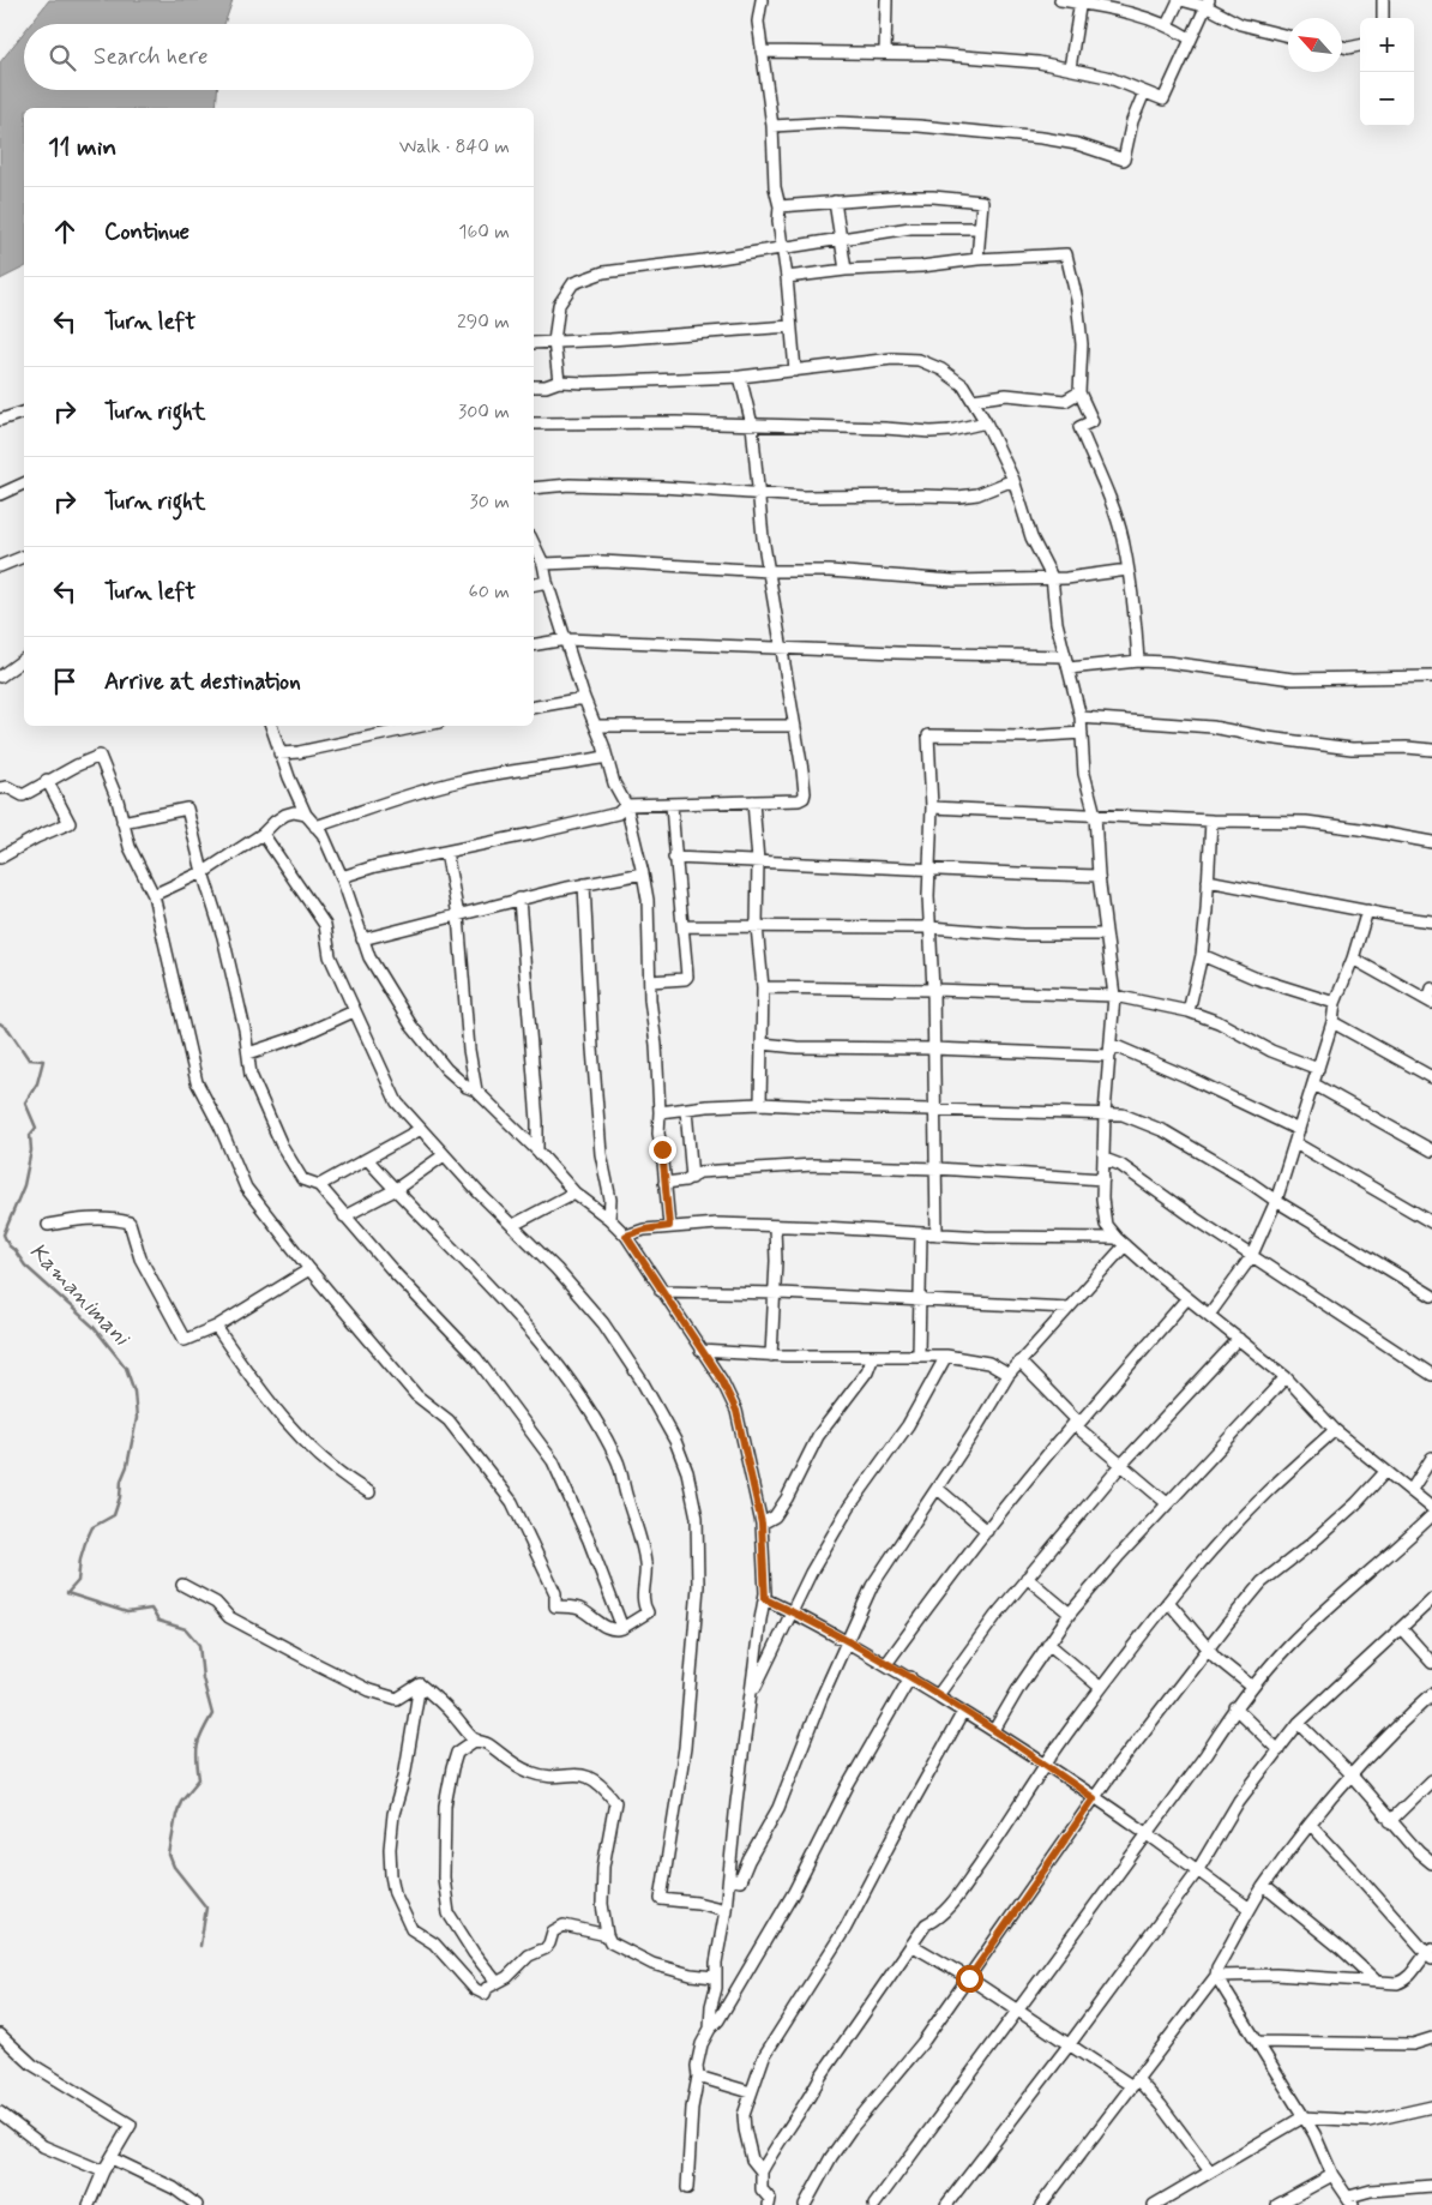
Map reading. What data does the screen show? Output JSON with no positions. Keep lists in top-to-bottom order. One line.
{"water":["Kamanimani"],"north":"top left","page":{"map_buttons":["+","−"],"search":"Search here","heading":["11 min","Walk · 840 m"],"list":[["Continue","160 m"],["Turn left","290 m"],["Turn right","300 m"],["Turn right","30 m"],["Turn left","60 m"],"Arrive at destination"]}}
